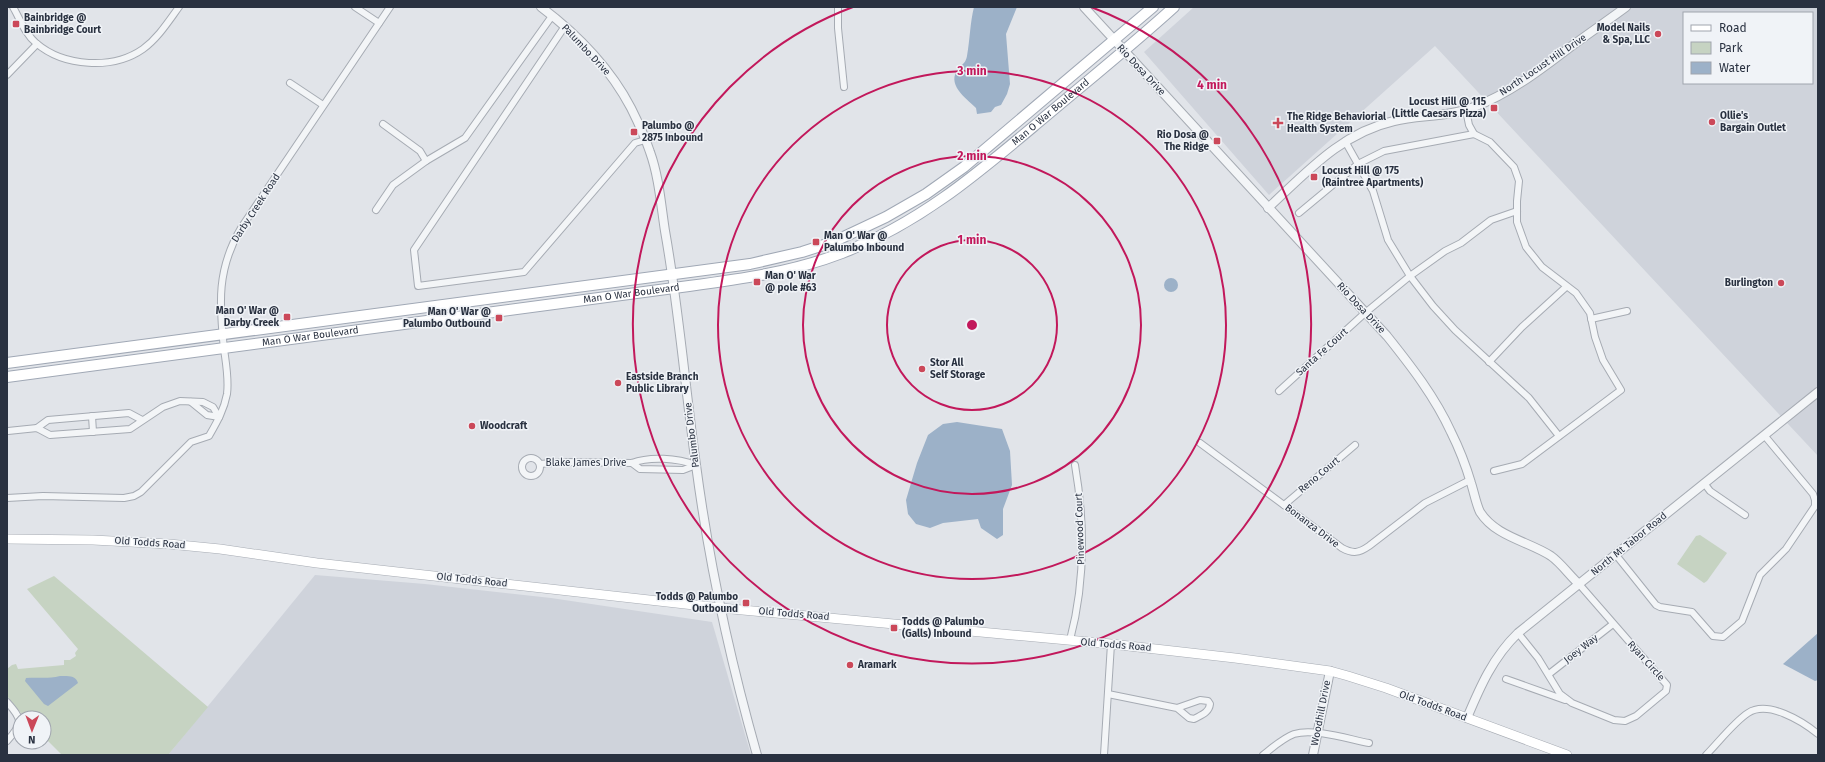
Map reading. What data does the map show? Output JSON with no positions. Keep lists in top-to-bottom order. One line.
{"streets":{"main road":["Man O War Boulevard","Old Todds Road"],"street":["Palumbo Drive","North Locust Hill Drive","Rio Dosa Drive","Darby Creek Road","Santa Fe Court","Blake James Drive","Reno Court","Bonanza Drive","Pinewood Court","North Mt Tabor Road","Joey Way","Ryan Circle","Woodhill Drive"]},"crossings":[["Palumbo Drive","Man O War Boulevard"],["Palumbo Drive","Blake James Drive"],["Palumbo Drive","Old Todds Road"],["North Locust Hill Drive","Rio Dosa Drive"],["Rio Dosa Drive","Man O War Boulevard"],["Rio Dosa Drive","Santa Fe Court"],["Rio Dosa Drive","Bonanza Drive"],["Rio Dosa Drive","North Mt Tabor Road"],["Rio Dosa Drive","Ryan Circle"],["Man O War Boulevard","Darby Creek Road"],["Reno Court","Bonanza Drive"],["Pinewood Court","Old Todds Road"],["Old Todds Road","North Mt Tabor Road"],["Old Todds Road","Woodhill Drive"],["North Mt Tabor Road","Ryan Circle"],["Joey Way","Ryan Circle"]],"places":{"transit":["Bainbridge @ Bainbridge Court","Locust Hill @ 115 (Little Caesars Pizza)","Palumbo @ 2875 Inbound","Rio Dosa @ The Ridge","Locust Hill @ 175 (Raintree Apartments)","Man O' War @ Palumbo Inbound","Man O' War @ pole #63","Man O' War @ Darby Creek","Man O' War @ Palumbo Outbound","Todds @ Palumbo Outbound","Todds @ Palumbo (Galls) Inbound"],"other":["Model Nails & Spa, LLC","Ollie's Bargain Outlet","Burlington","Stor All Self Storage","Eastside Branch Public Library","Woodcraft","Aramark"],"health":["The Ridge Behaviorial Health System"]},"legend":["Road","Park","Water"],"north":"bottom","rings":["3 min","4 min","2 min","1 min"]}
